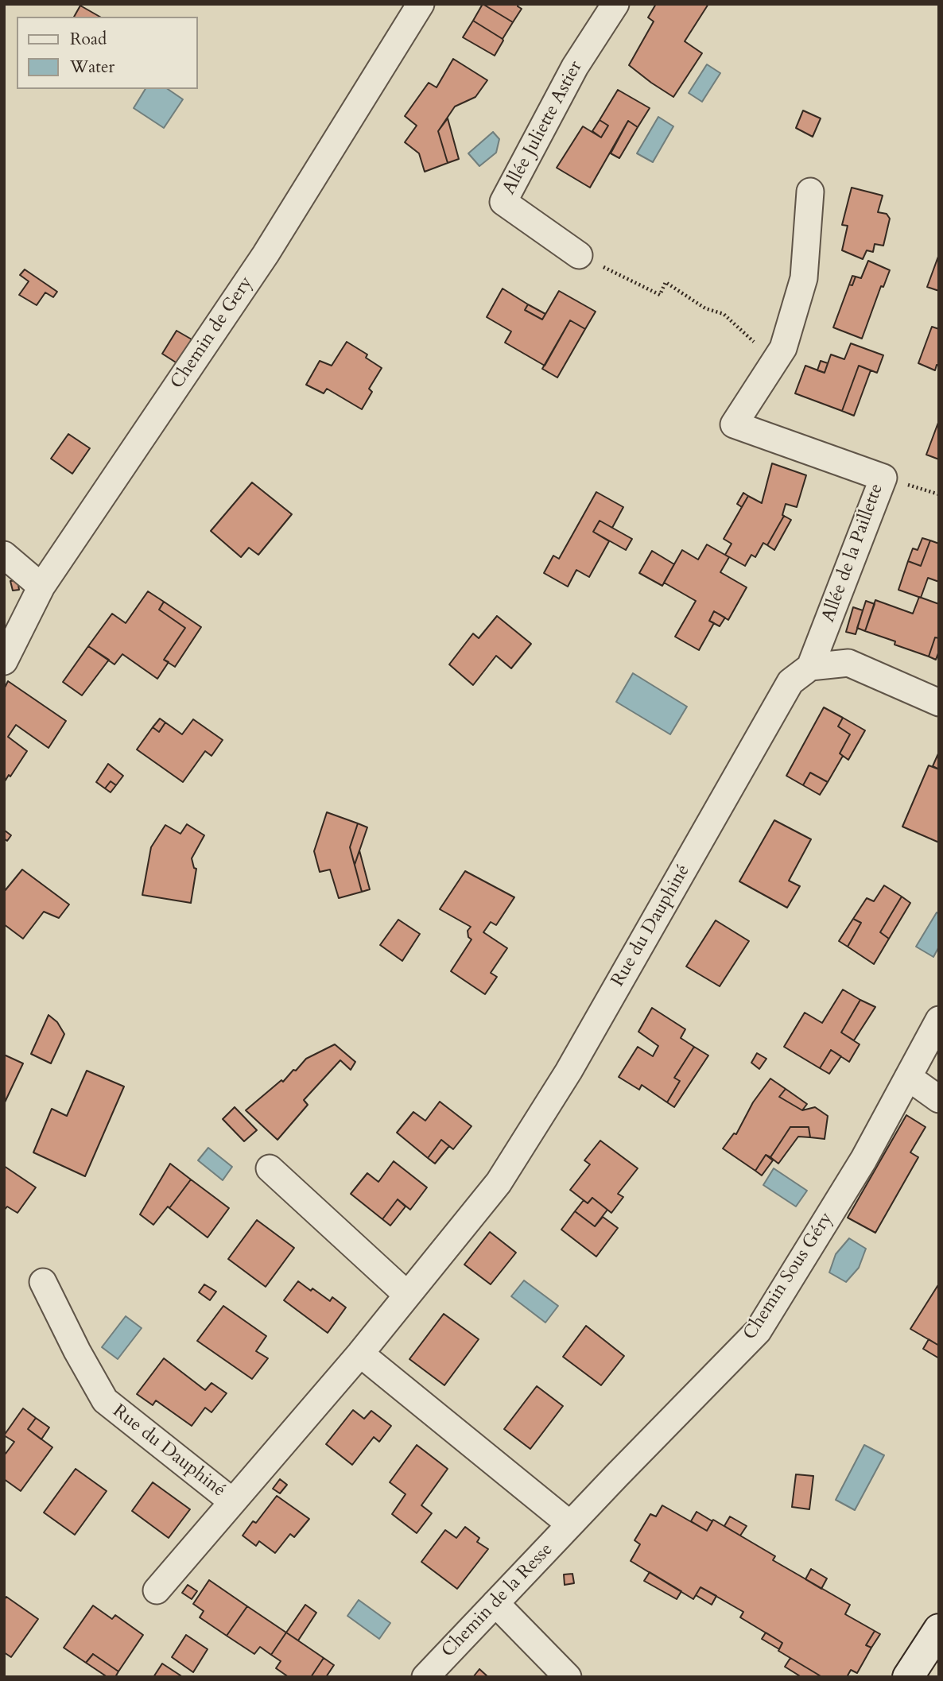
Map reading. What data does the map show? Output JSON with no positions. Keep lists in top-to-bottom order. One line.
{"streets":{"street":["Allée Juliette Astier","Chemin de Gery","Allée de la Paillette","Rue du Dauphiné","Chemin Sous Géry","Chemin de la Resse"]},"crossings":[["Allée de la Paillette","Rue du Dauphiné"],["Chemin Sous Géry","Chemin de la Resse"]],"legend":["Road","Water"]}
